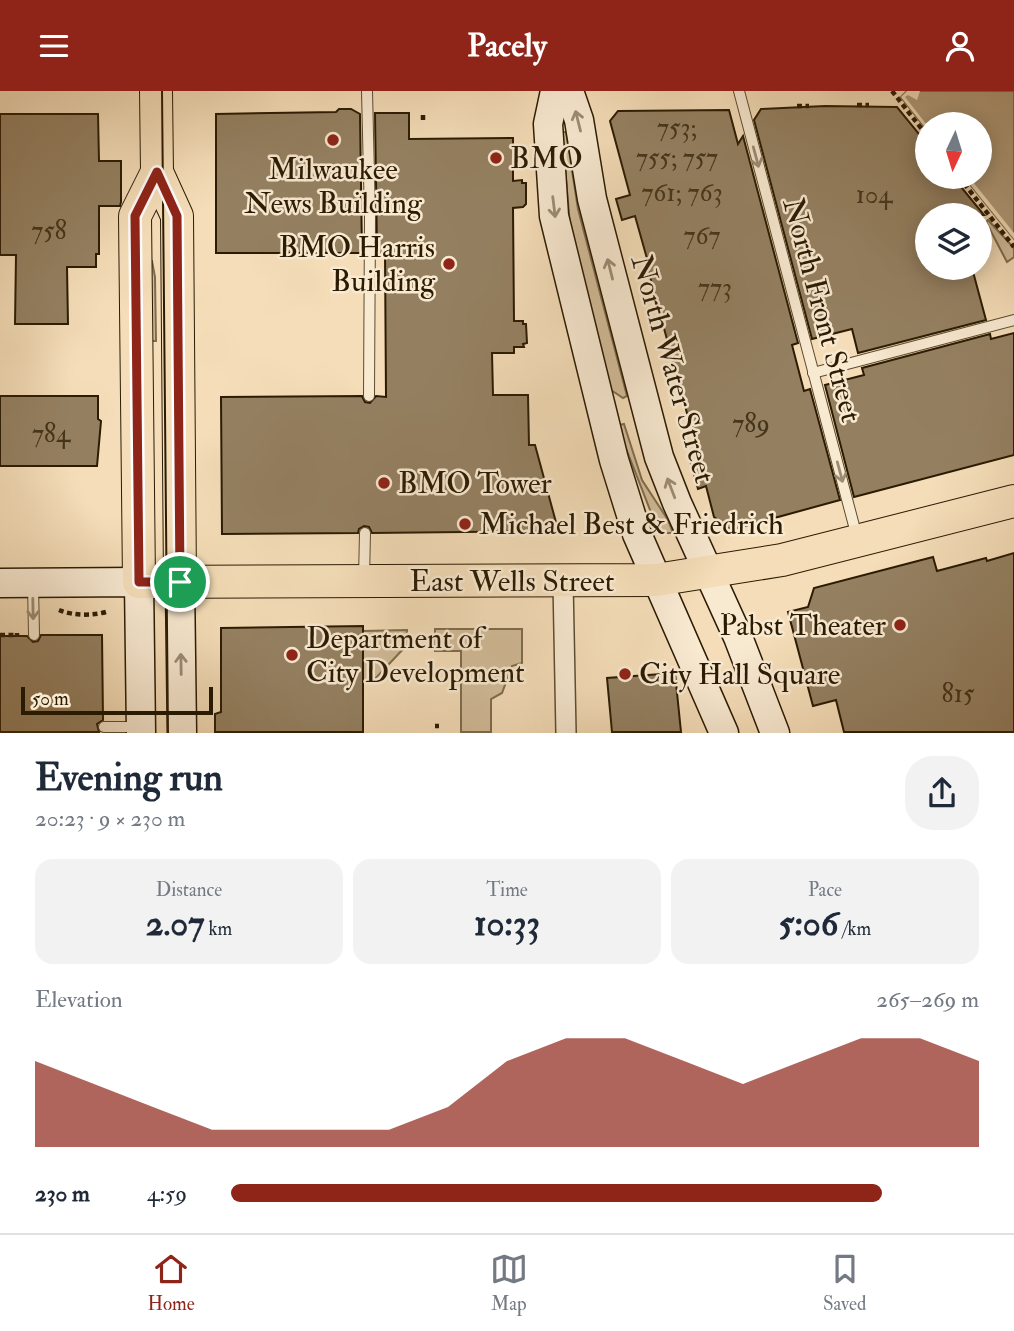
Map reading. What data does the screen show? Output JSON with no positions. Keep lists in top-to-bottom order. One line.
{"streets":{"main road":["North Water Street","East Wells Street"],"lane":["North Front Street"]},"crossings":[["North Front Street","East Wells Street"],["North Water Street","East Wells Street"]],"one_way":["North Front Street"],"places":["Milwaukee News Building","BMO","BMO Harris Building","BMO Tower","Michael Best & Friedrich","Pabst Theater","Department of City Development","City Hall Square"],"house_numbers":["753; 755; 757","761; 763","104","758","767","773","789","784","815"],"scale_bar":"50 m","north":"bottom","page":{"header":"Pacely","scale":"50 m","heading":["Evening run","20:23 · 9 × 230 m"],"stats":[["Distance","2.07 km"],["Time","10:33"],["Pace","5:06 /km"]],"chart":["Elevation","265–269 m"],"list":[{"name":"230 m","note":"4:59"}],"tabs":["Home","Map","Saved"]}}
